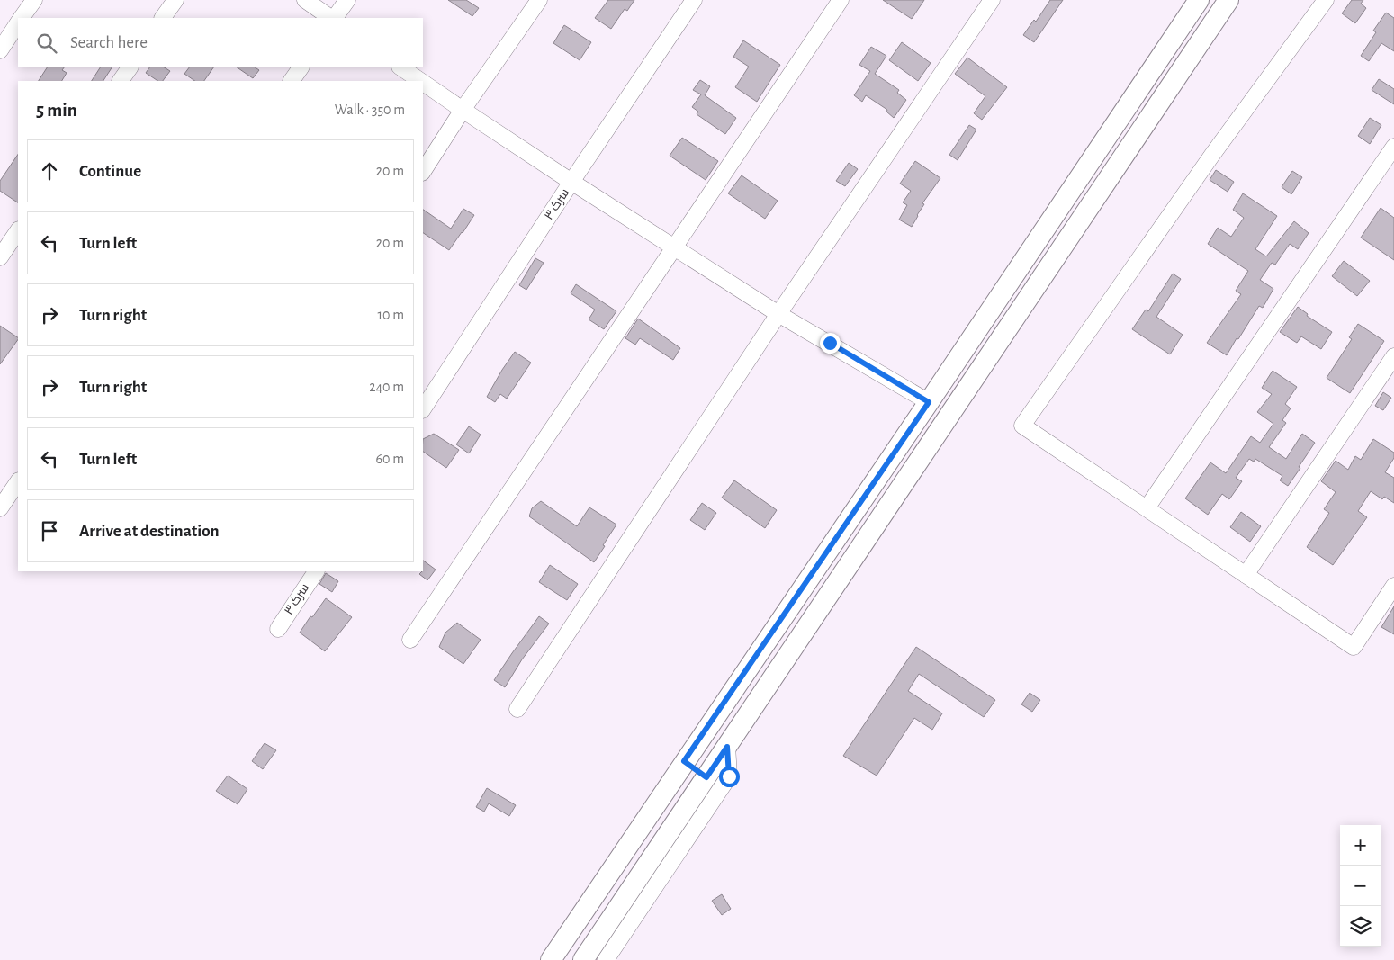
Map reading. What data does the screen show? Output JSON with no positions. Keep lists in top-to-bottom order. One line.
{"streets":{"street":["سرک ۳"]},"page":{"search":"Search here","heading":["5 min","Walk · 350 m"],"list":[["Continue","20 m"],["Turn left","20 m"],["Turn right","10 m"],["Turn right","240 m"],["Turn left","60 m"],"Arrive at destination"],"map_buttons":["+","−"]}}
